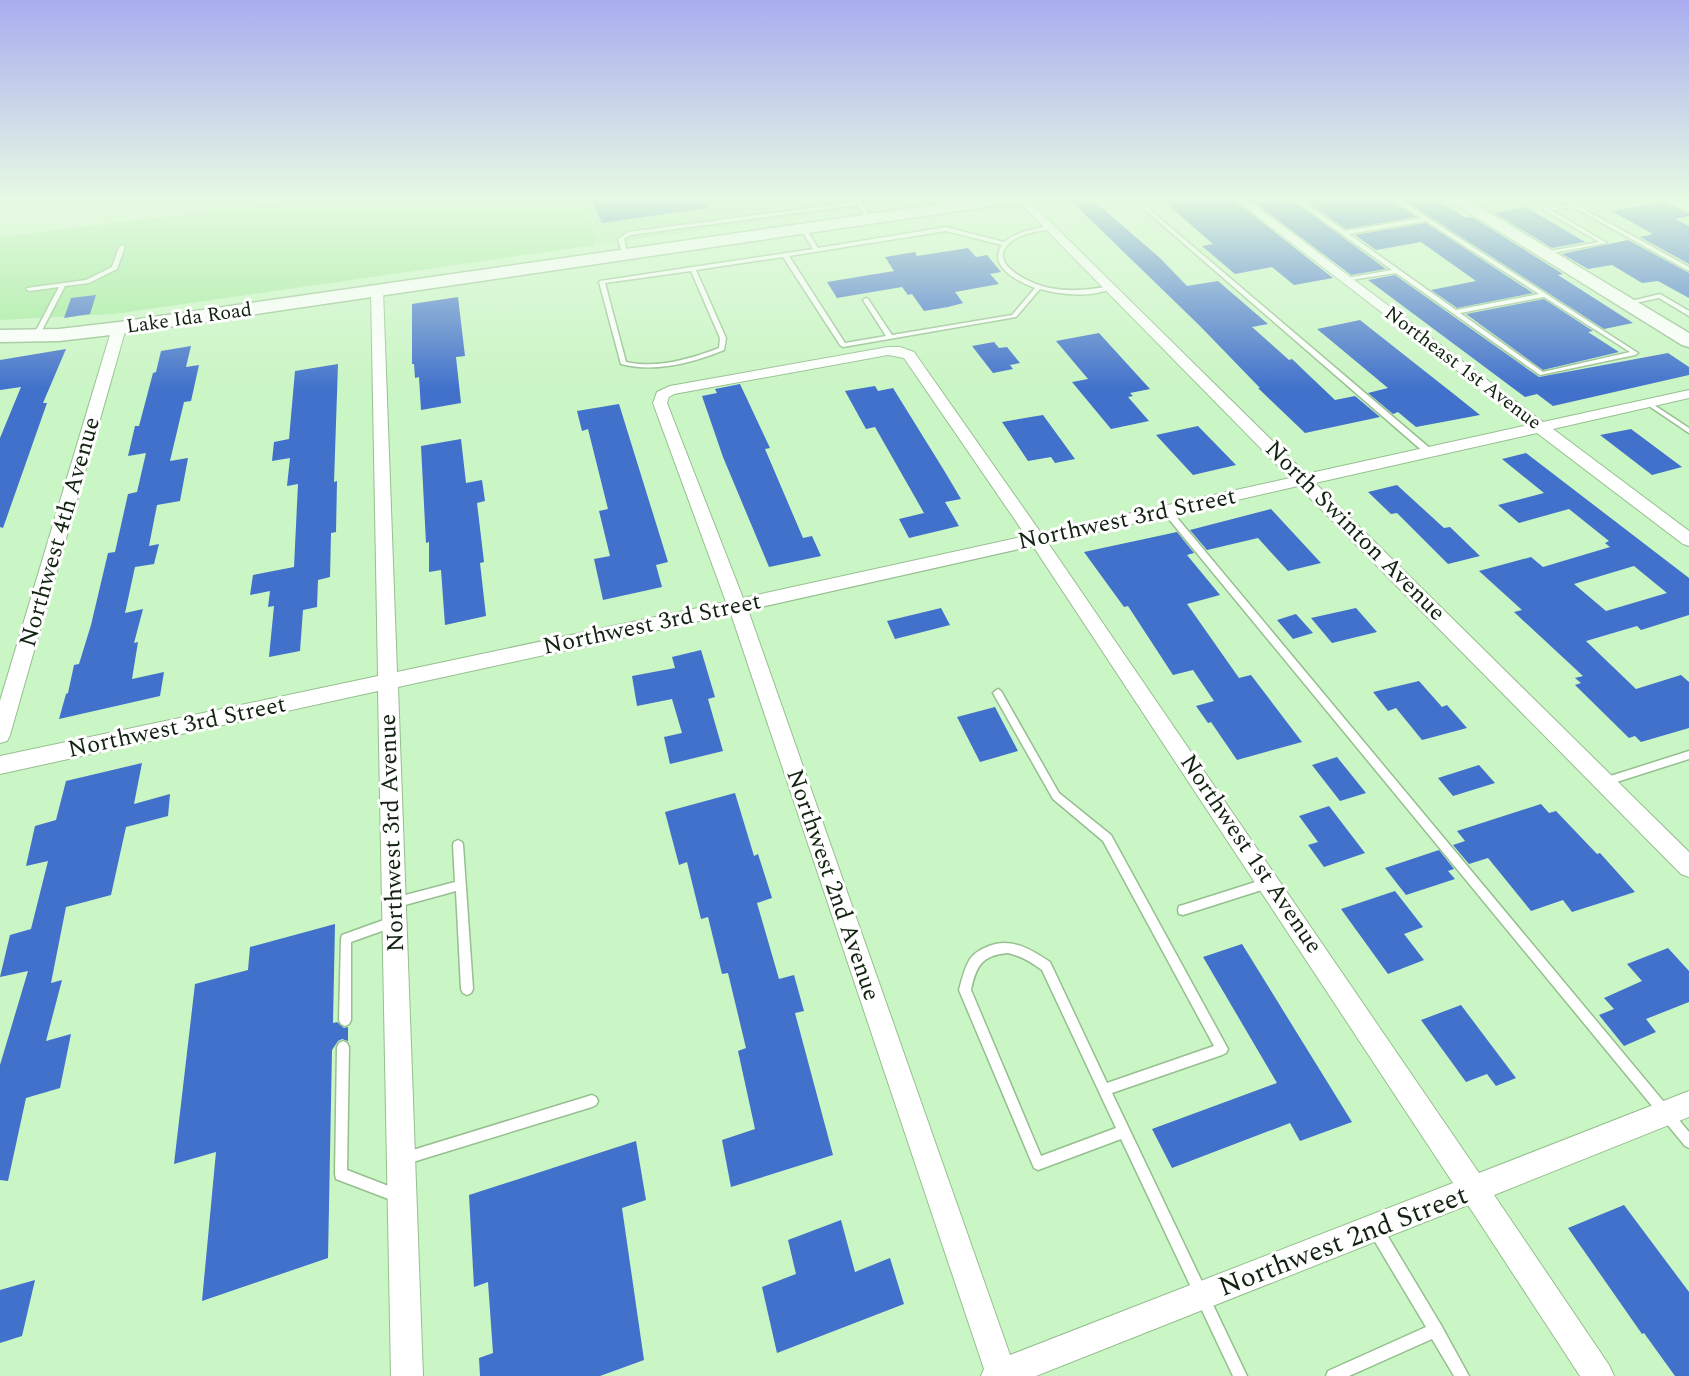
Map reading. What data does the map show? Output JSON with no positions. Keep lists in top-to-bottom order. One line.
{"streets":{"street":["Lake Ida Road","Northeast 1st Avenue","Northwest 3rd Street","North Swinton Avenue","Northwest 4th Avenue","Northwest 3rd Avenue","Northwest 1st Avenue","Northwest 2nd Avenue","Northwest 2nd Street"]},"crossings":[["Lake Ida Road","Northwest 4th Avenue"],["Lake Ida Road","Northwest 3rd Avenue"],["Northeast 1st Avenue","Northwest 3rd Street"],["Northwest 3rd Street","North Swinton Avenue"],["Northwest 3rd Street","Northwest 3rd Avenue"],["Northwest 3rd Street","Northwest 1st Avenue"],["Northwest 3rd Street","Northwest 2nd Avenue"],["Northwest 1st Avenue","Northwest 2nd Avenue"],["Northwest 1st Avenue","Northwest 2nd Street"],["Northwest 2nd Avenue","Northwest 2nd Street"]]}
